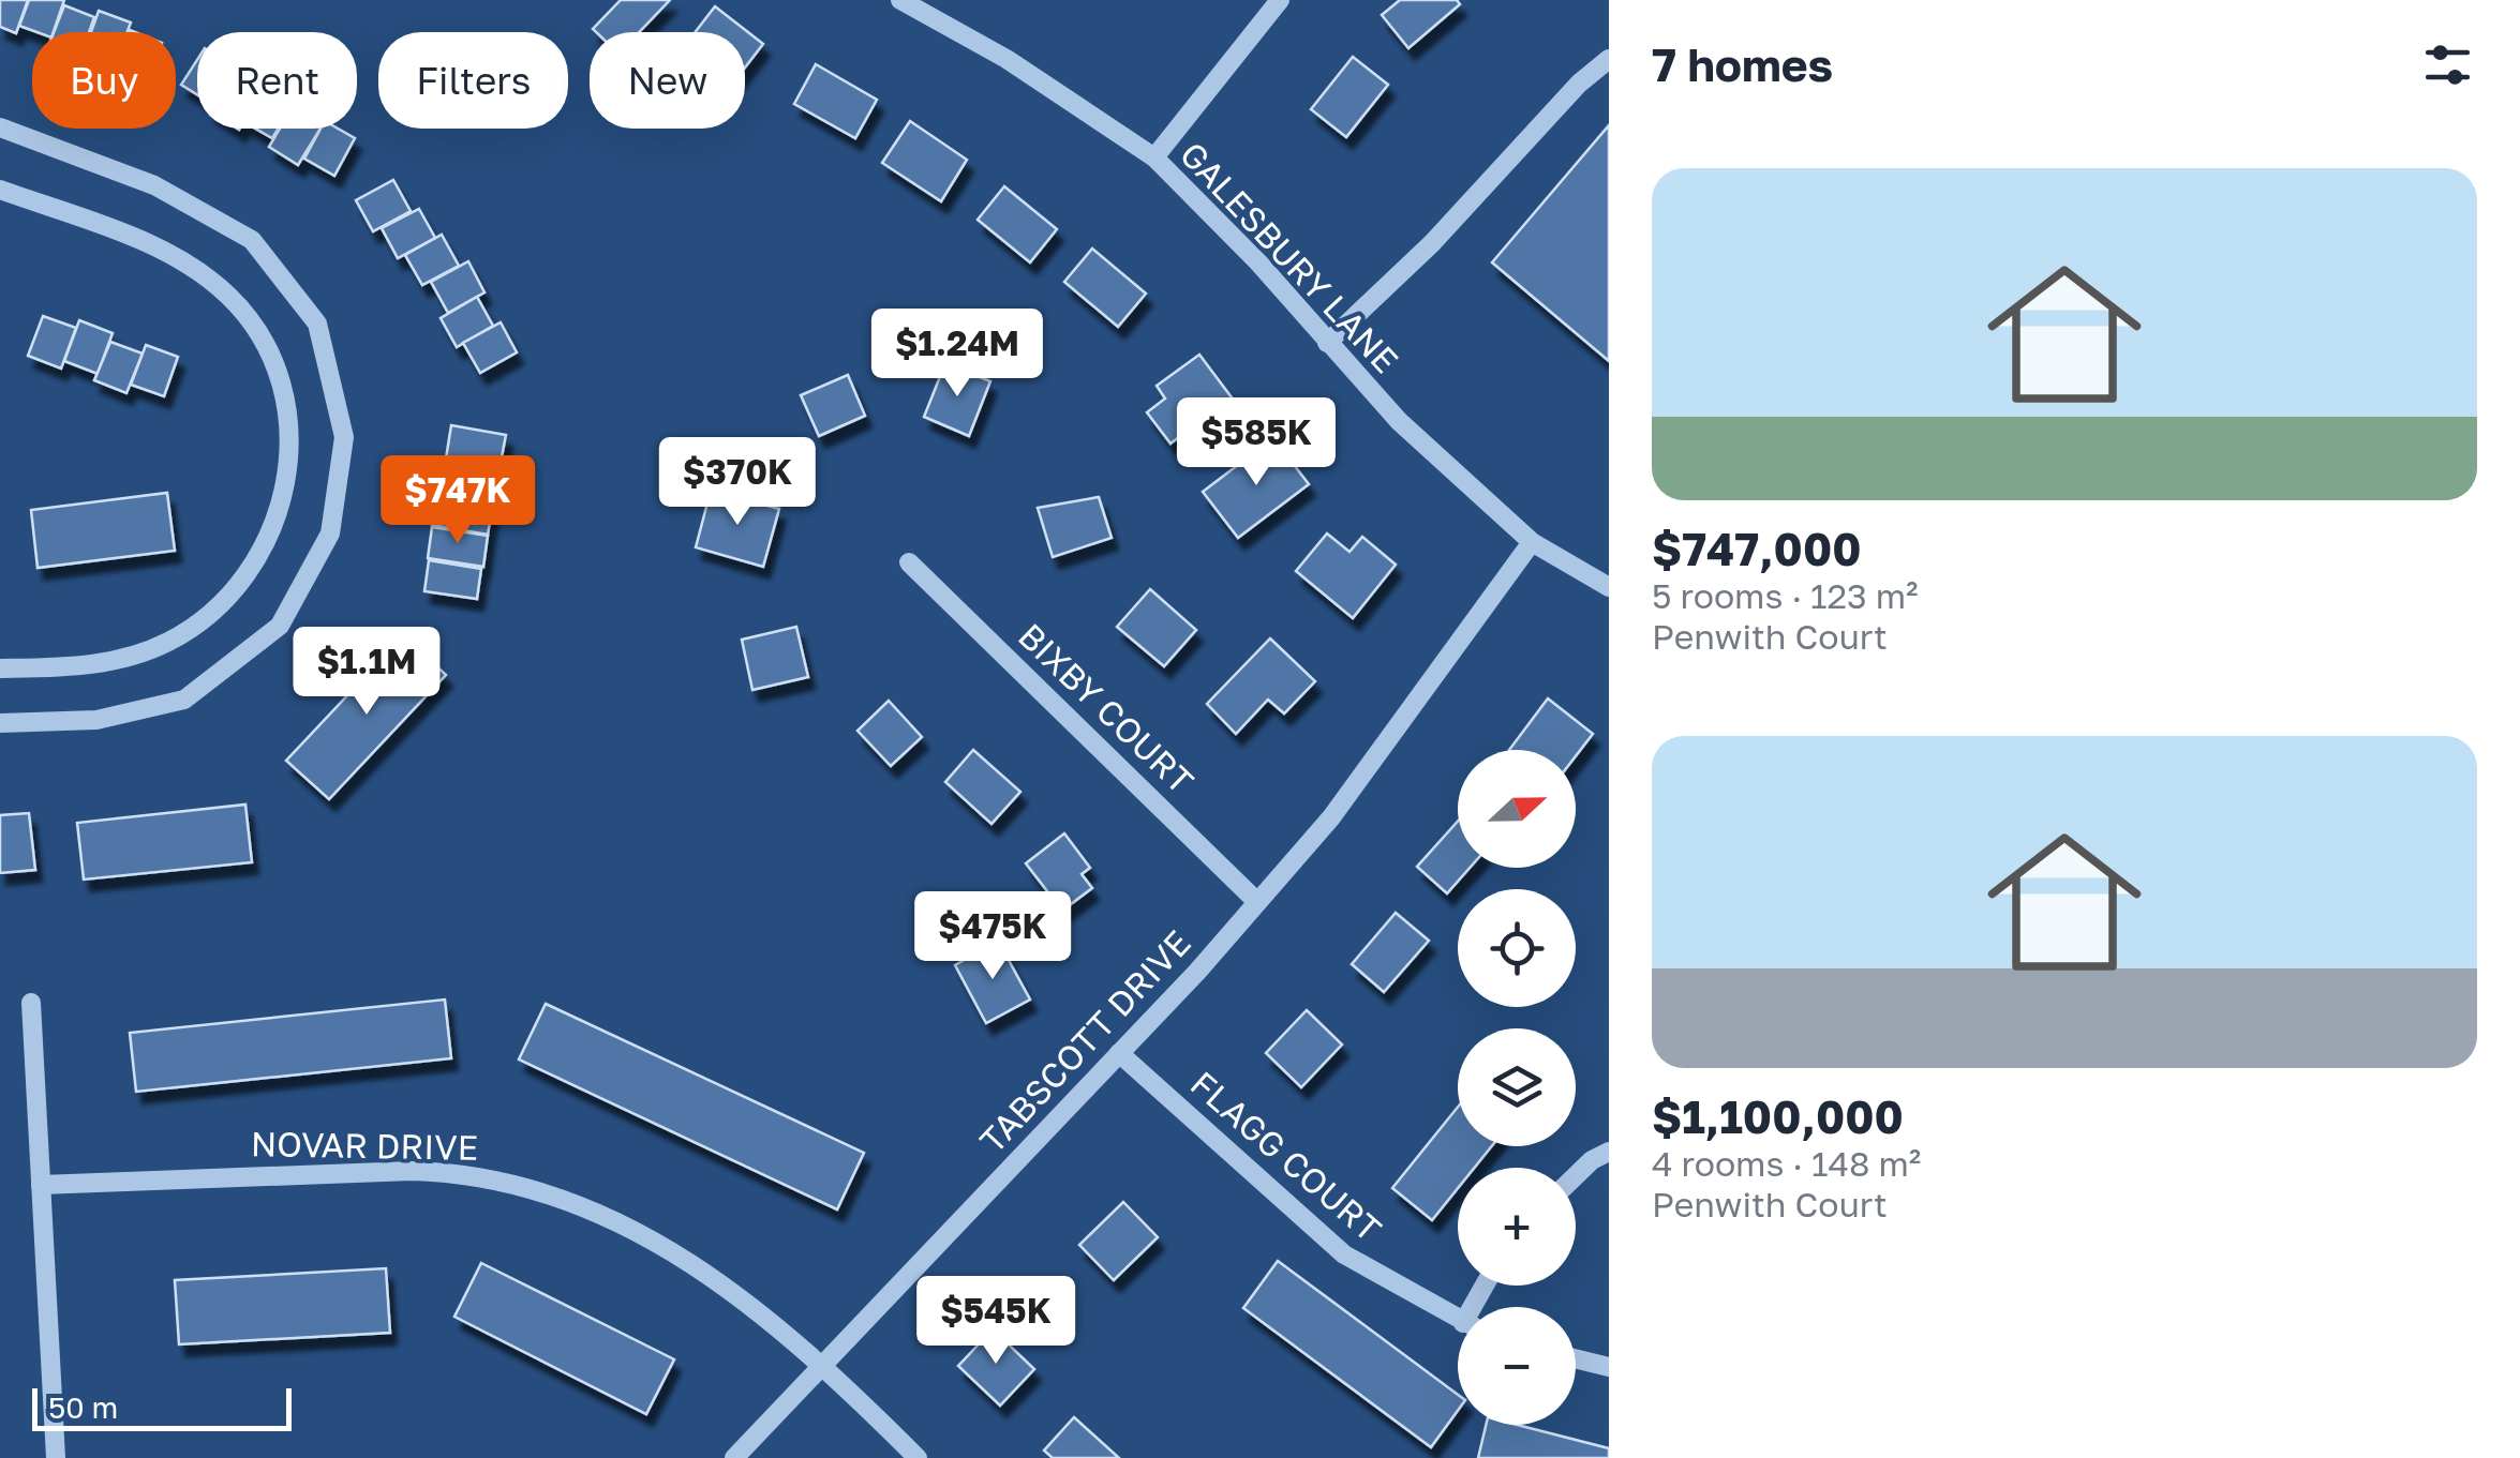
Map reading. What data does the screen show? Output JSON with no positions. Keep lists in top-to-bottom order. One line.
{"streets":{"street":["GALESBURY LANE","BIXBY COURT","TABSCOTT DRIVE","NOVAR DRIVE","FLAGG COURT"]},"crossings":[["GALESBURY LANE","TABSCOTT DRIVE"],["BIXBY COURT","TABSCOTT DRIVE"],["TABSCOTT DRIVE","NOVAR DRIVE"],["TABSCOTT DRIVE","FLAGG COURT"]],"scale_bar":"50 m","north":"right","page":{"heading":"7 homes","chip":["Buy","Rent","Filters","New"],"list":[{"name":"$747,000","note":"5 rooms · 123 m² · Penwith Court"},{"name":"$1,100,000","note":"4 rooms · 148 m² · Penwith Court"}],"price":["$1.24M","$585K","$370K","$747K","$1.1M","$475K","$545K"],"map_buttons":["+","−"],"scale":"50 m"}}
